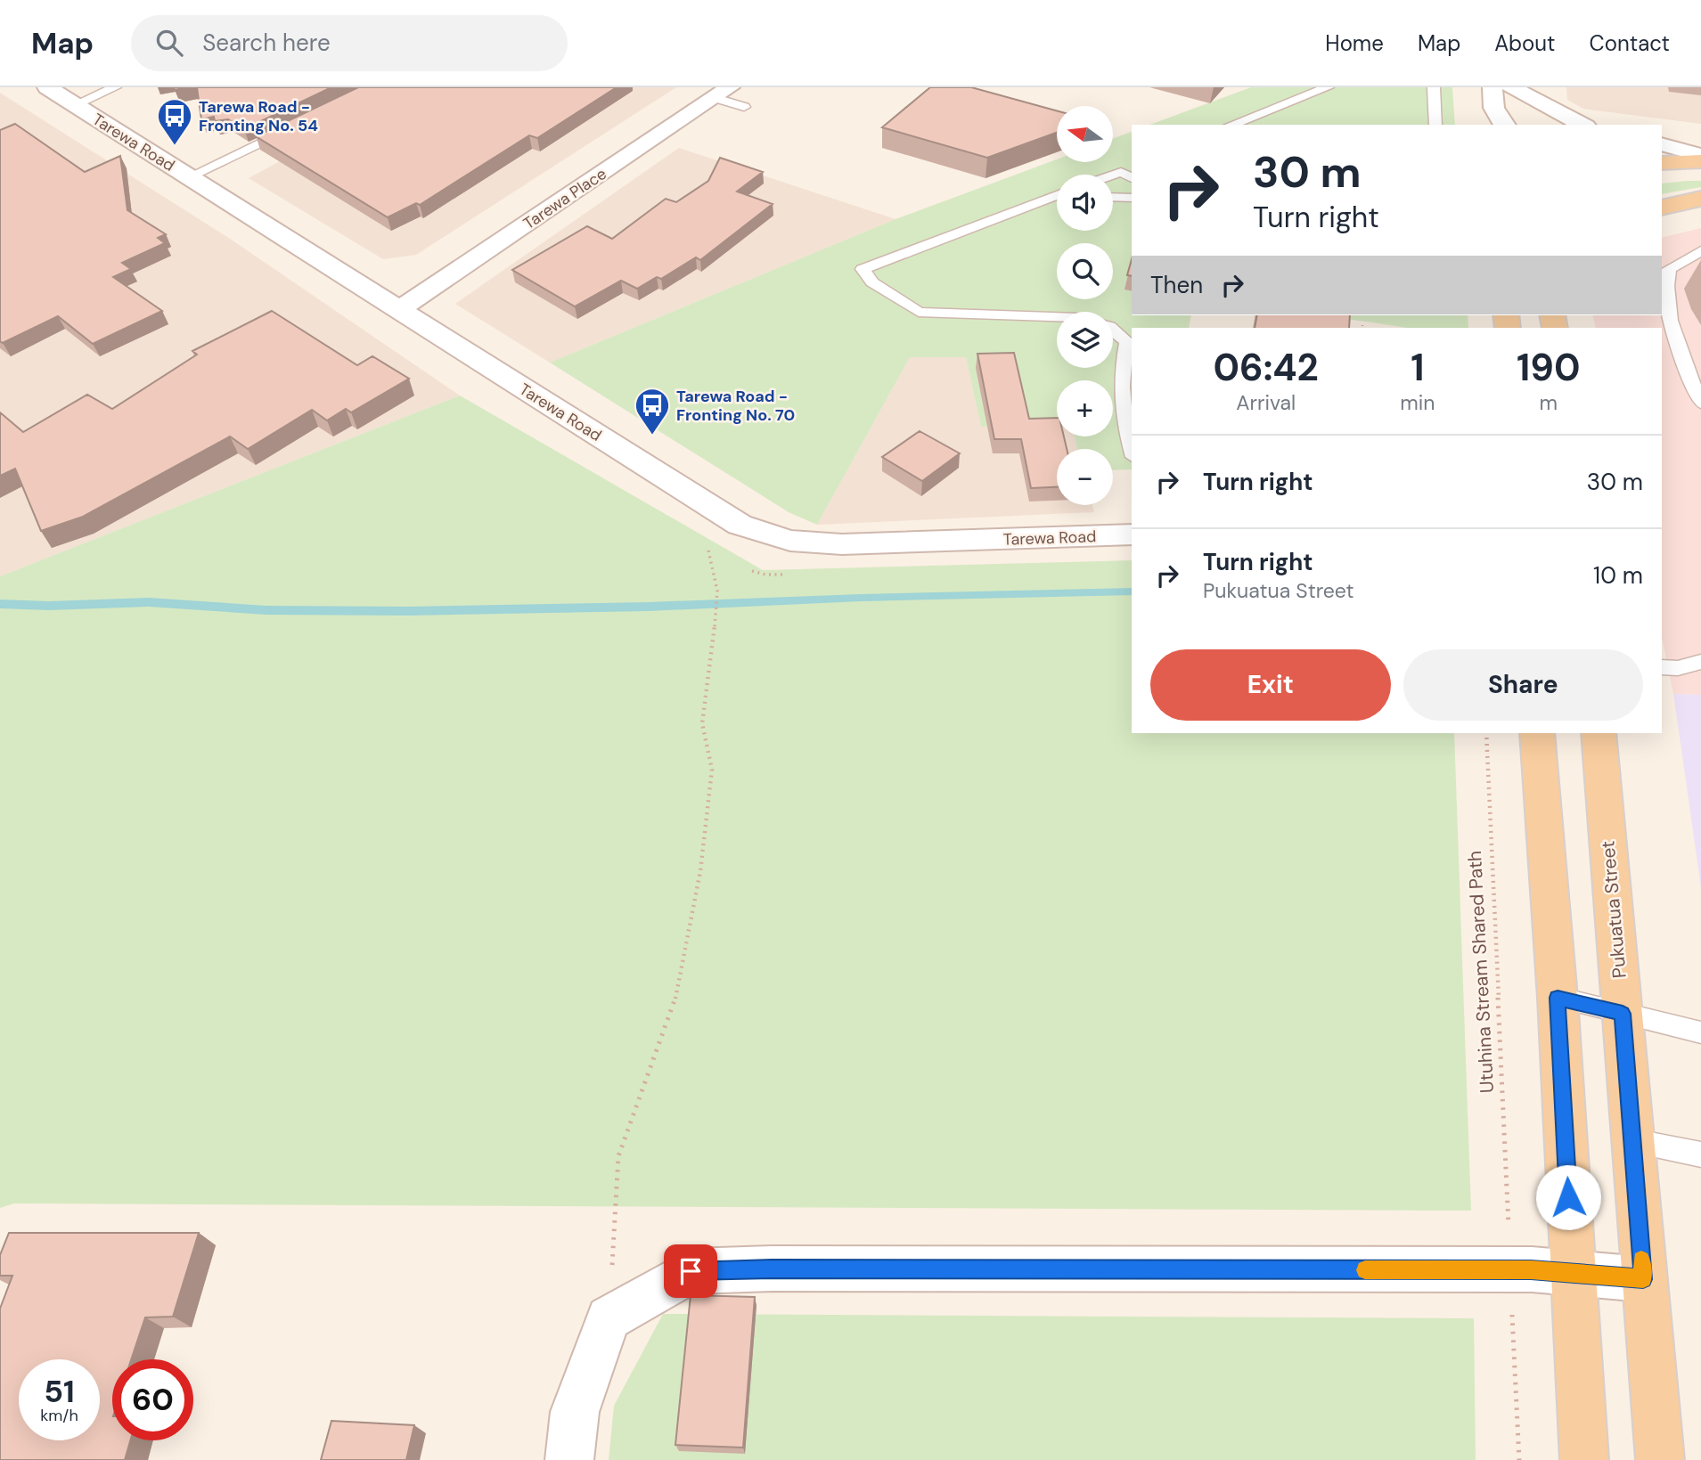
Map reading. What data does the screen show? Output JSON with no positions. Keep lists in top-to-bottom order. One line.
{"streets":{"main road":["Pukuatua Street"],"street":["Tarewa Road","Tarewa Place"],"path":["Utuhina Stream Shared Path"]},"crossings":[["Tarewa Road","Tarewa Place"]],"places":{"bus stop":["Tarewa Road - Fronting No. 54","Tarewa Road - Fronting No. 70"]},"north":"left","page":{"header":"Map","search":"Search here","nav":["Home","Map","About","Contact"],"map_buttons":["+","−"],"turn":["30 m","Turn right"],"then":"Then","eta":["06:42","Arrival","1","min","190","m"],"list":[{"name":"Turn right","value":"30 m"},{"name":"Turn right","note":"Pukuatua Street","value":"10 m"}],"buttons":["Exit","Share"],"speed":"51 km/h","limit":"60"}}
